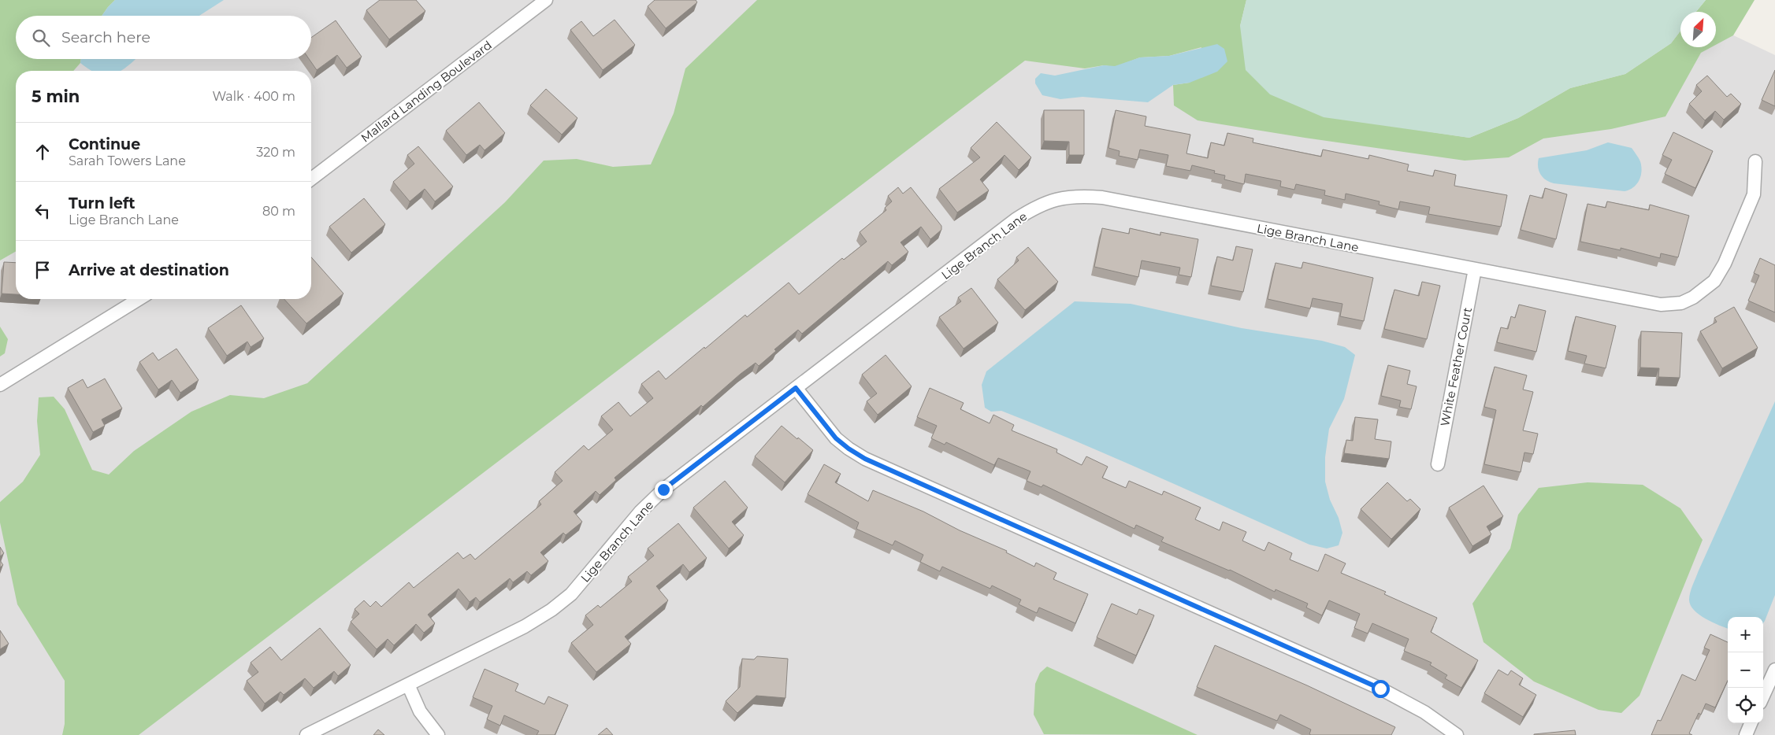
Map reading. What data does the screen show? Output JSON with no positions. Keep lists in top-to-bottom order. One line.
{"streets":{"street":["Mallard Landing Boulevard","Lige Branch Lane","White Feather Court"]},"crossings":[["Lige Branch Lane","White Feather Court"]],"north":"top right","page":{"search":"Search here","heading":["5 min","Walk · 400 m"],"list":[["Continue","Sarah Towers Lane","320 m"],["Turn left","Lige Branch Lane","80 m"],"Arrive at destination"],"map_buttons":["+","−"]}}
